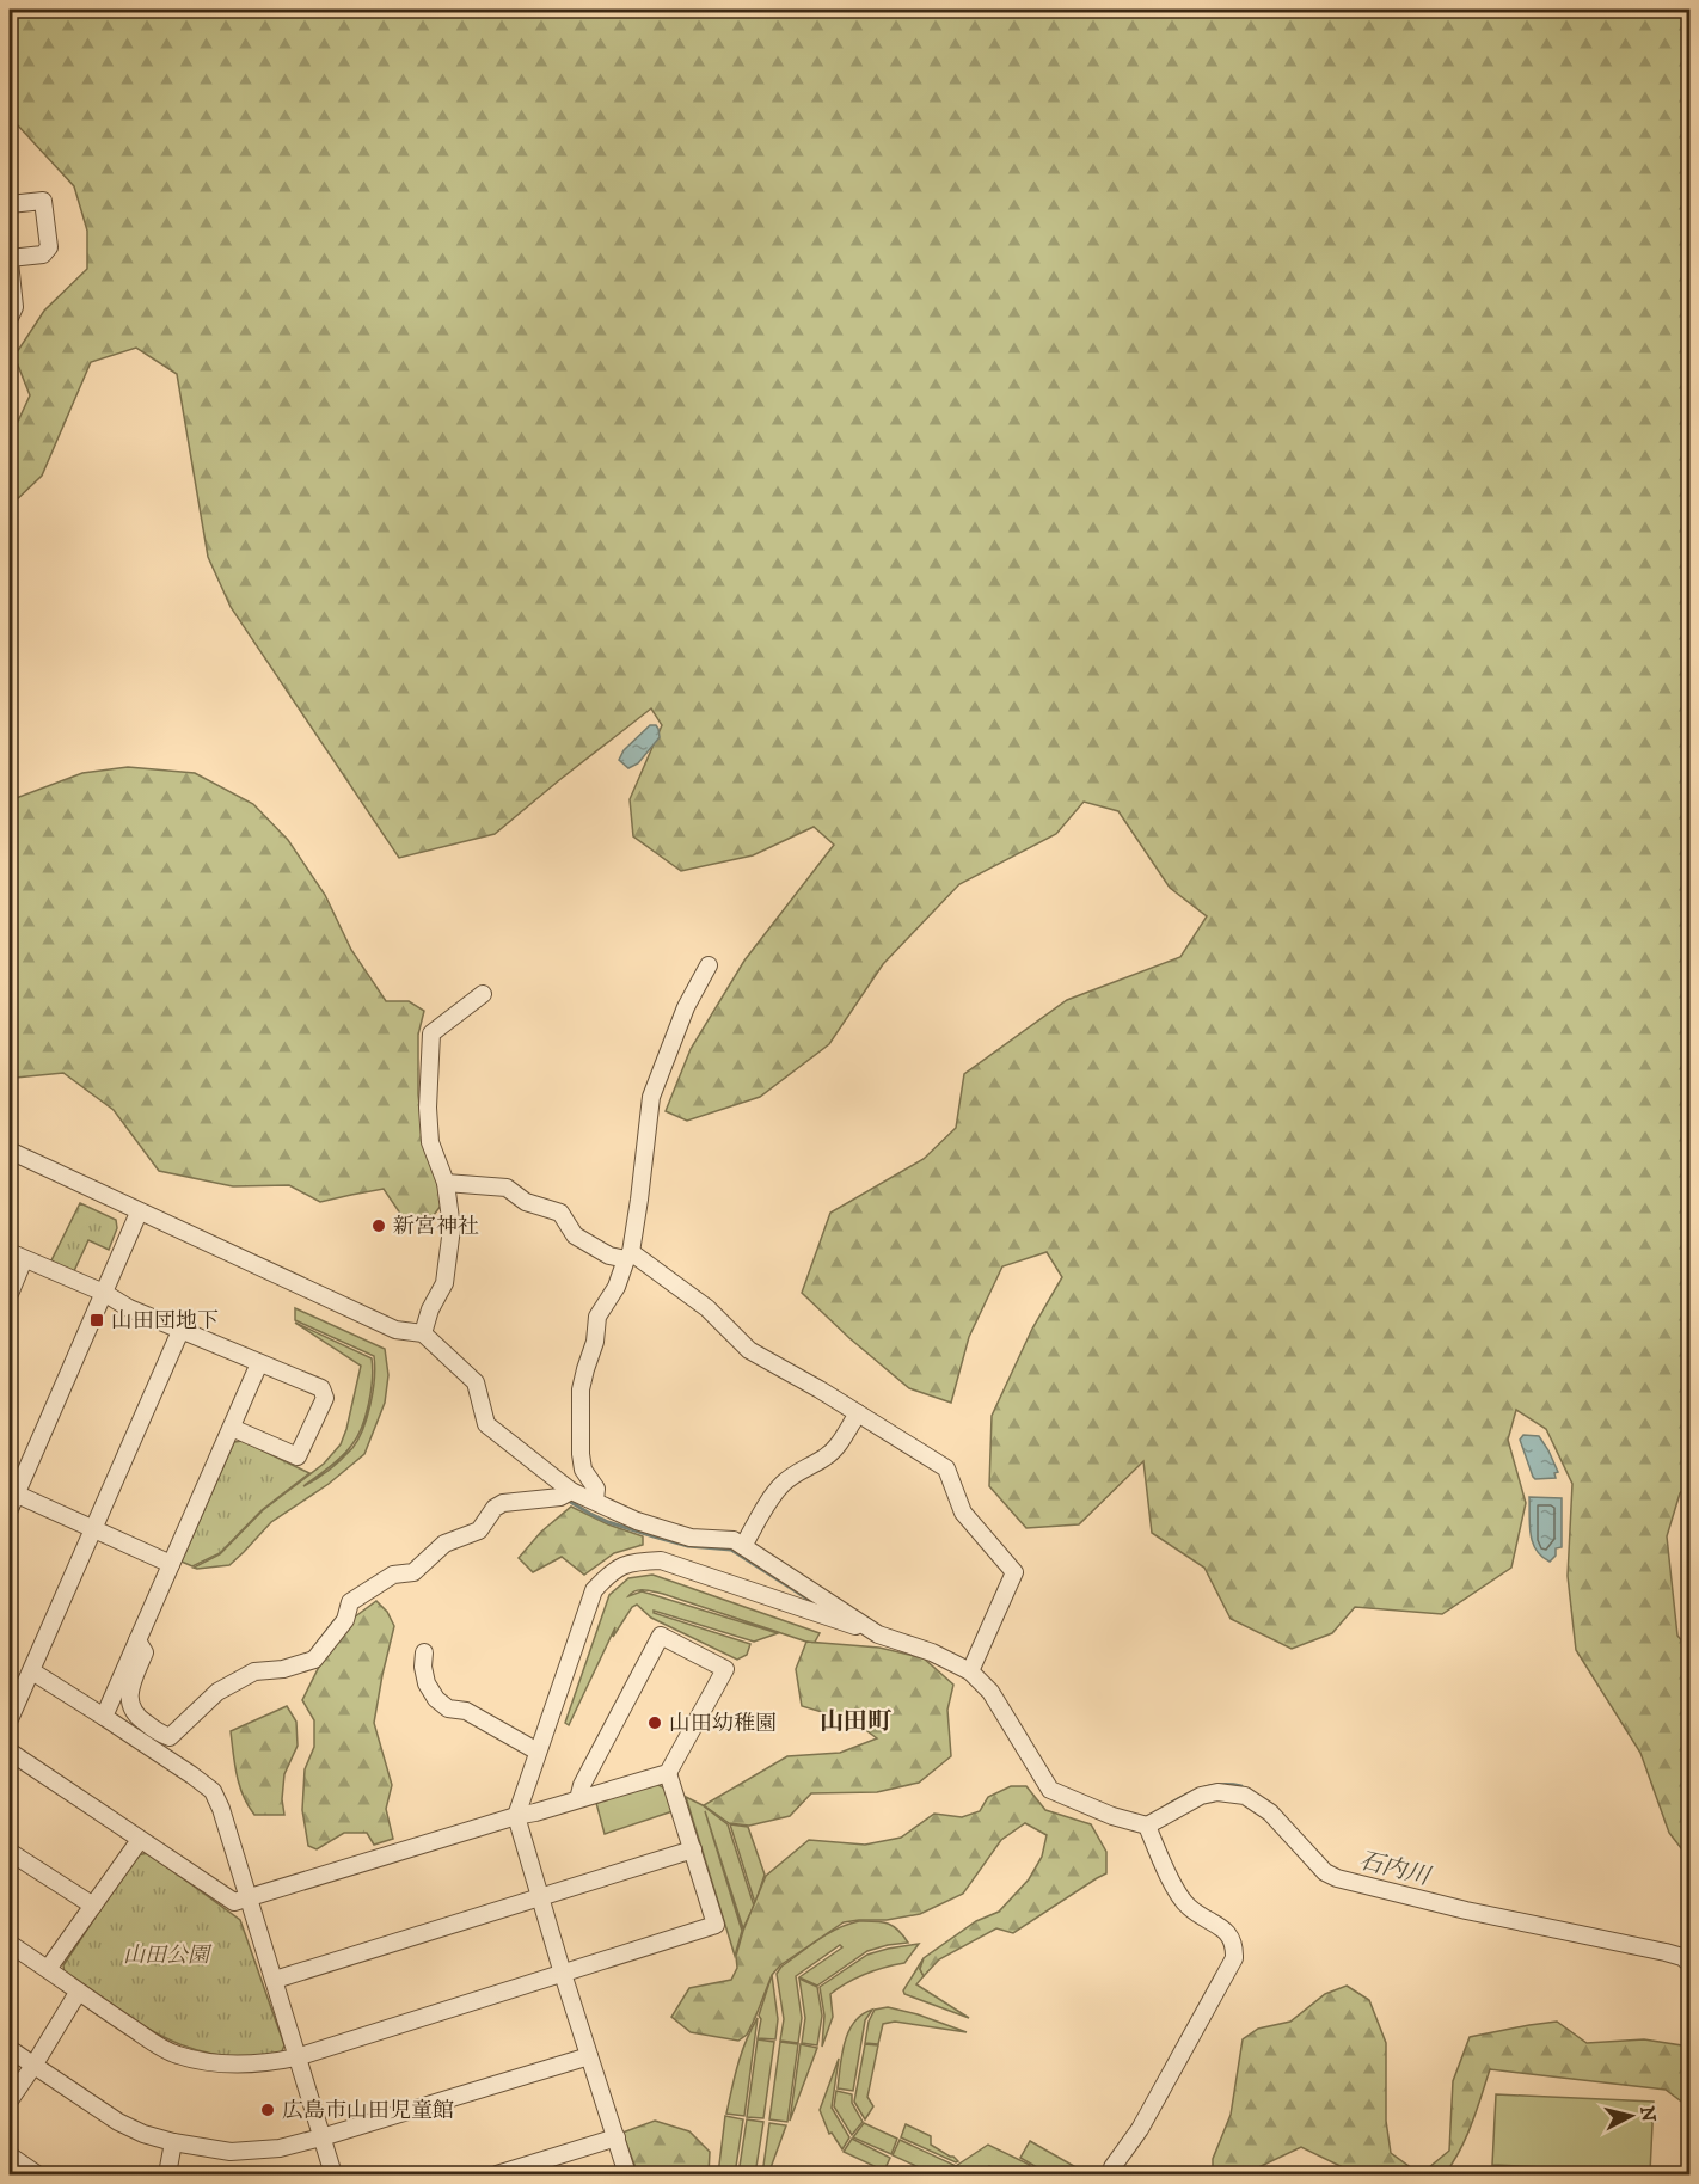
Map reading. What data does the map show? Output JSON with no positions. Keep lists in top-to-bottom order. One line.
{"districts":["山田町"],"water":["石内川"],"parks":["山田公園"],"places":{"other":["新宮神社","山田幼稚園","広島市山田児童館"],"transit":["山田団地下"]},"north":"right"}
